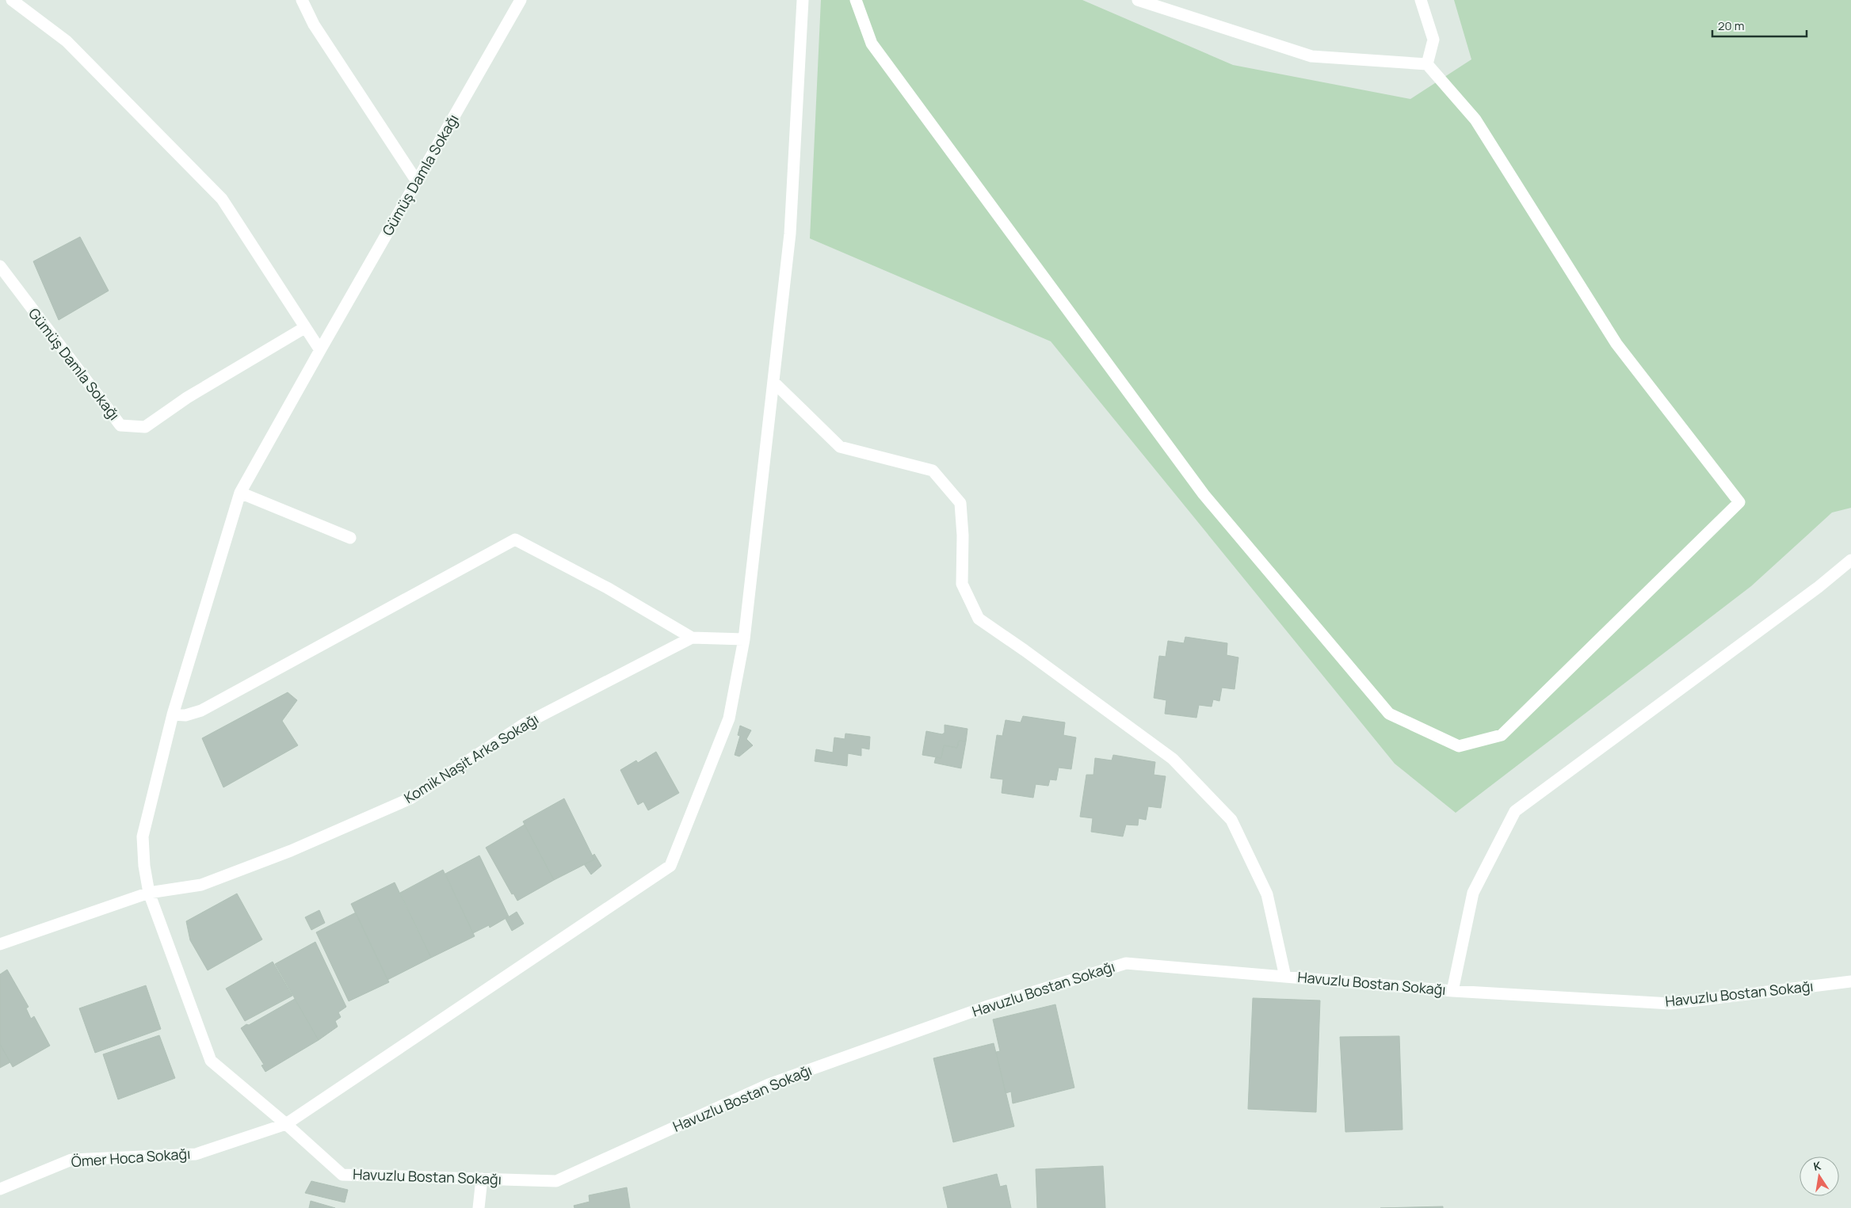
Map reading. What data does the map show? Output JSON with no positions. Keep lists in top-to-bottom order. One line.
{"streets":{"street":["Gümüş Damla Sokağı","Komik Naşit Arka Sokağı","Havuzlu Bostan Sokağı","Ömer Hoca Sokağı"]},"crossings":[["Gümüş Damla Sokağı","Havuzlu Bostan Sokağı"],["Komik Naşit Arka Sokağı","Havuzlu Bostan Sokağı"],["Komik Naşit Arka Sokağı","Ömer Hoca Sokağı"],["Havuzlu Bostan Sokağı","Ömer Hoca Sokağı"]],"scale_bar":"20 m","north":"top"}
